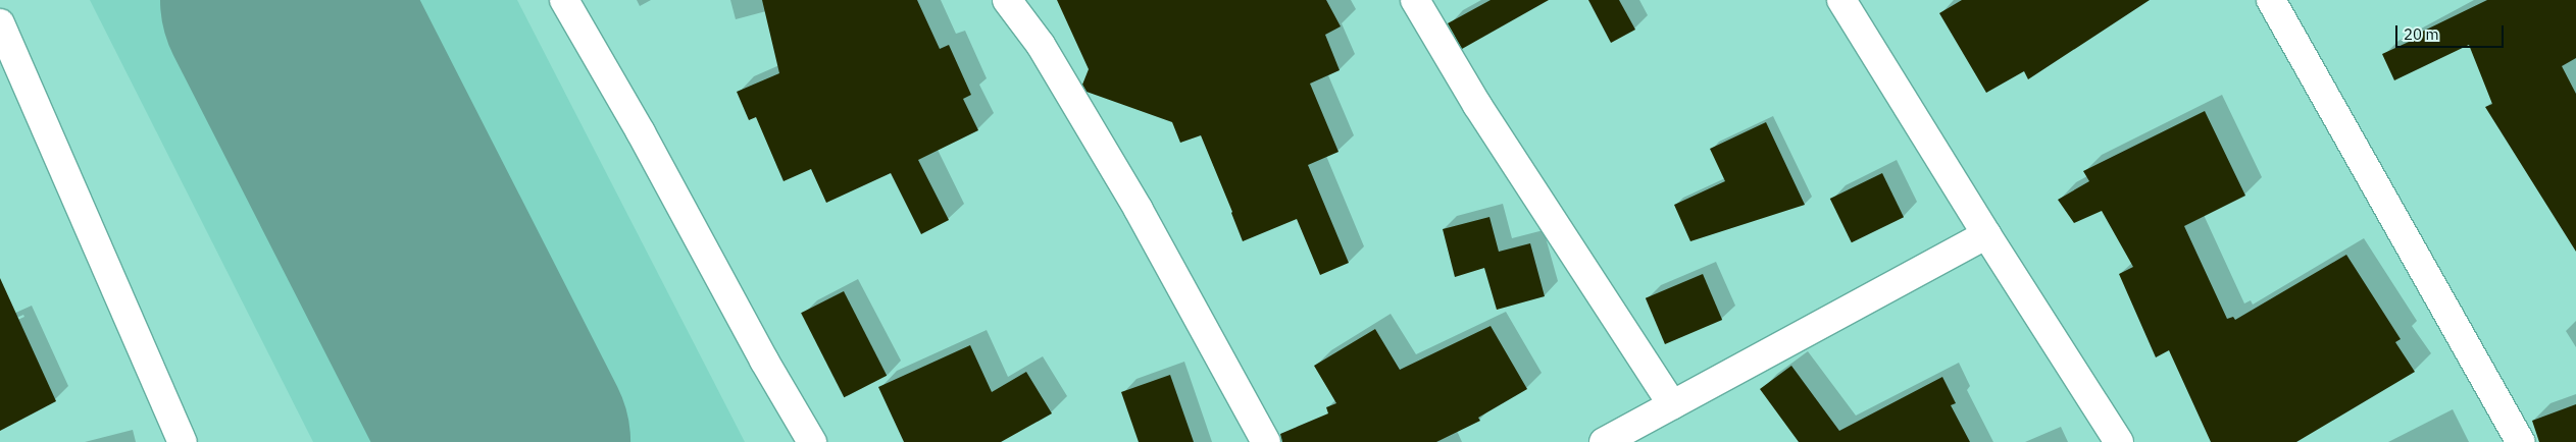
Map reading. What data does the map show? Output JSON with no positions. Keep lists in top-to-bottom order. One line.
{"scale_bar":"20 m"}
